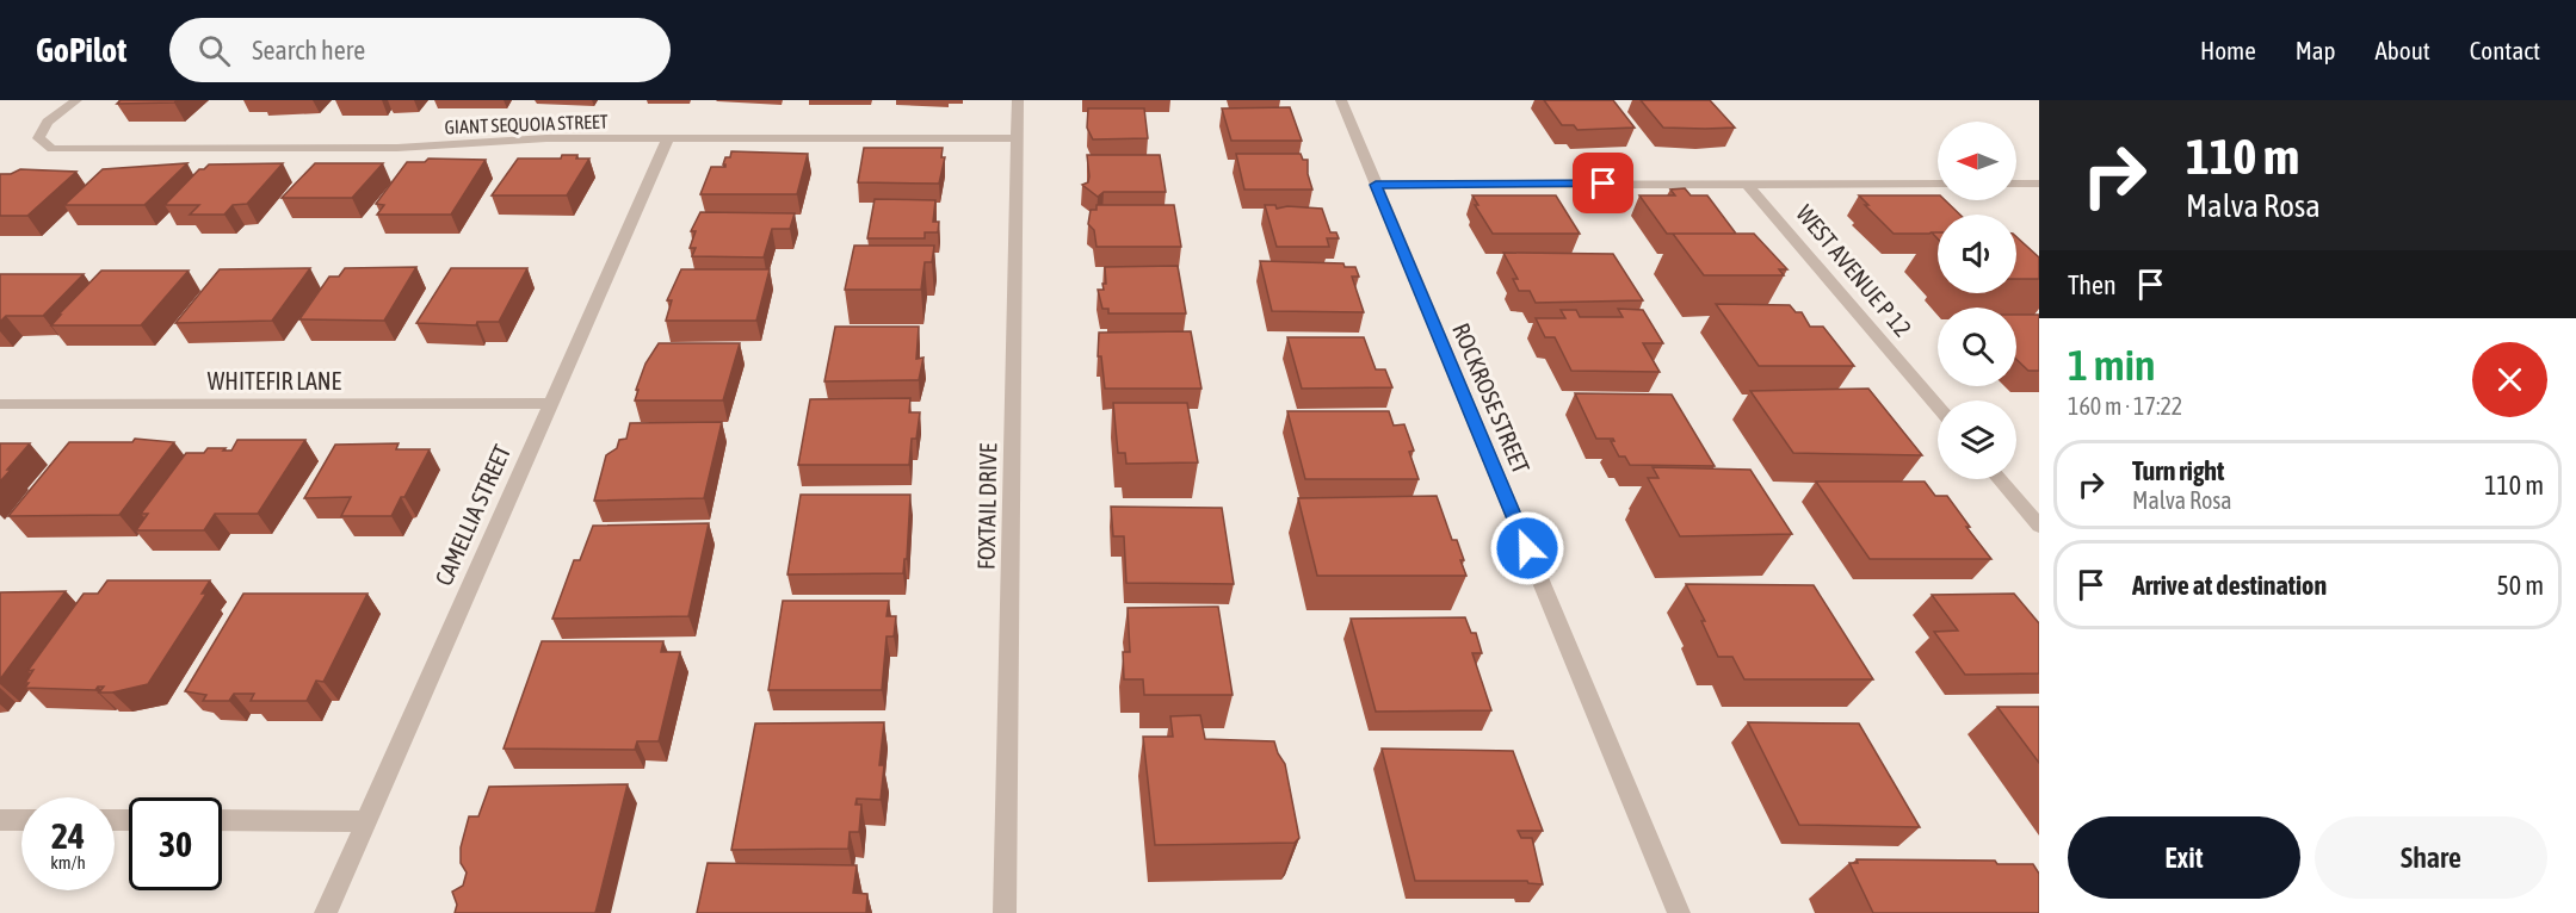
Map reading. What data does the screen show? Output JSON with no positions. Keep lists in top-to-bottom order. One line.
{"streets":{"street":["GIANT SEQUOIA STREET","WEST AVENUE P 12","WHITEFIR LANE","ROCKROSE STREET","FOXTAIL DRIVE","CAMELLIA STREET"]},"crossings":[["GIANT SEQUOIA STREET","FOXTAIL DRIVE"],["GIANT SEQUOIA STREET","CAMELLIA STREET"],["WHITEFIR LANE","CAMELLIA STREET"]],"north":"left","page":{"header":"GoPilot","search":"Search here","nav":["Home","Map","About","Contact"],"turn":["110 m","Malva Rosa"],"then":"Then","heading":["1 min","160 m · 17:22"],"list":[{"name":"Turn right","note":"Malva Rosa","value":"110 m"},{"name":"Arrive at destination","value":"50 m"}],"speed":"24 km/h","limit":"30","buttons":["Exit","Share"]}}
